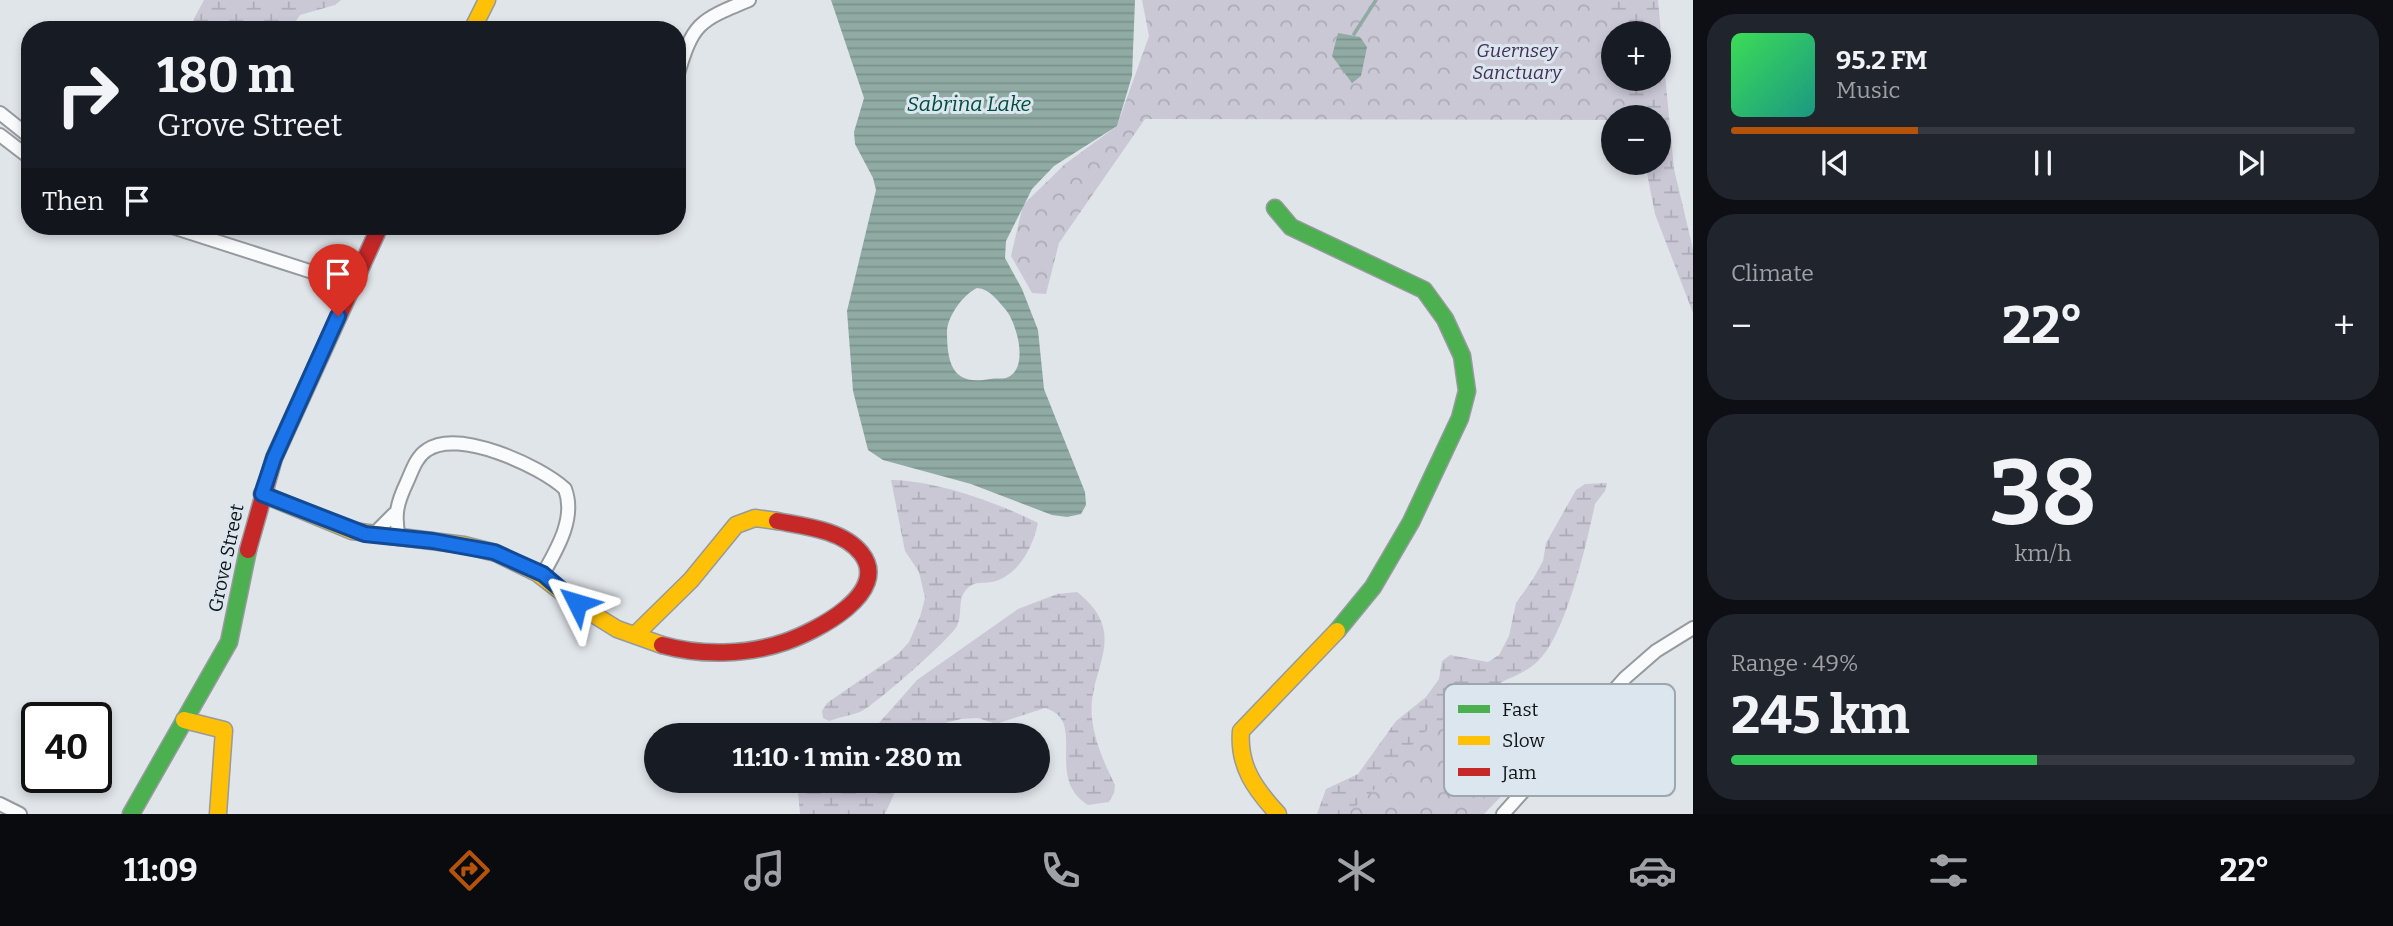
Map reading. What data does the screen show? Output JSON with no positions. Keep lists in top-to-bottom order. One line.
{"streets":{"street":["Grove Street"]},"water":["Sabrina Lake"],"parks":["Guernsey Sanctuary"],"legend":["Fast","Slow","Jam"],"page":{"map_buttons":["+","−"],"turn":["180 m","Grove Street"],"song":["95.2 FM","Music"],"then":"Then","tile":["Climate",["38","km/h"],["Range · 49%","245 km"]],"heat":["−","22°","+"],"limit":"40","trip":"11:10 · 1 min · 280 m","tabs":["11:09","22°"]}}
